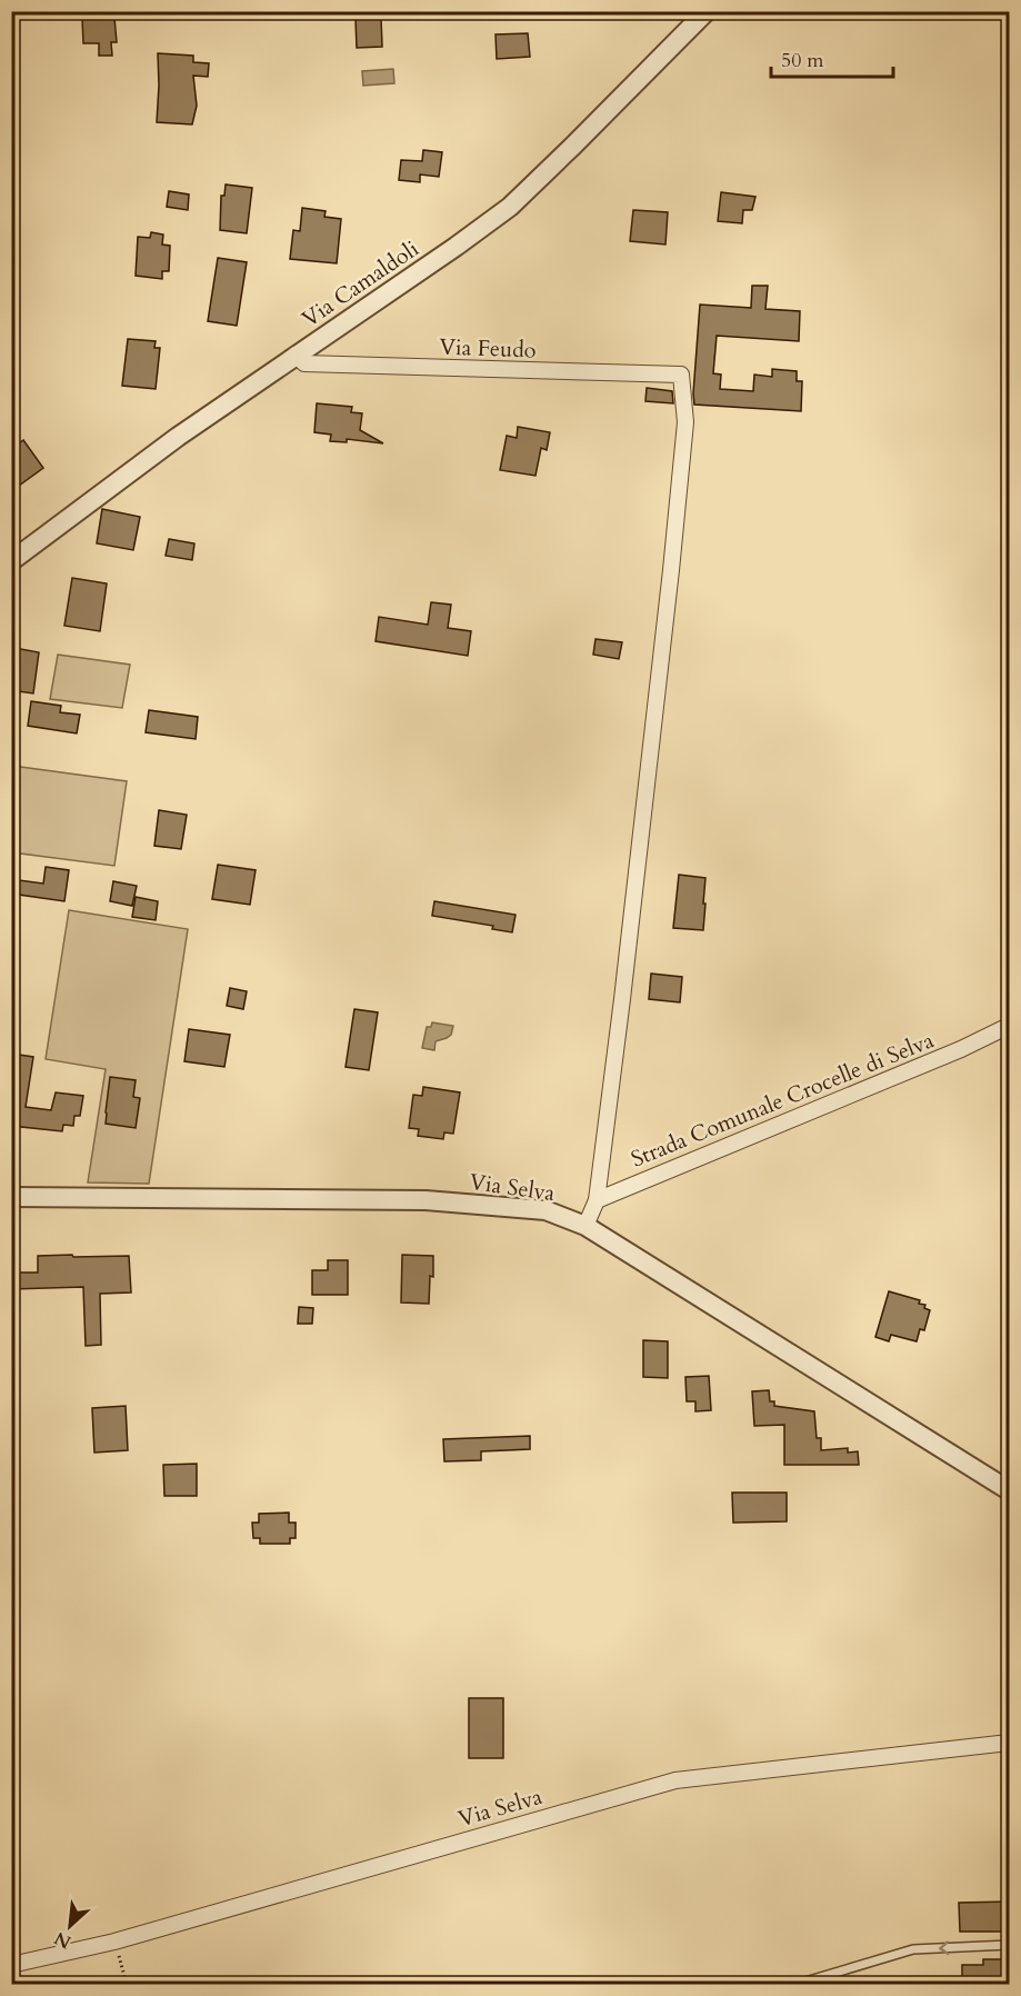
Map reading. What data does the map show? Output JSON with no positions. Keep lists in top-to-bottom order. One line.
{"streets":{"street":["Via Camaldoli","Via Feudo","Strada Comunale Crocelle di Selva","Via Selva"]},"crossings":[["Via Camaldoli","Via Feudo"],["Via Feudo","Strada Comunale Crocelle di Selva"]],"scale_bar":"50 m","north":"bottom left"}
